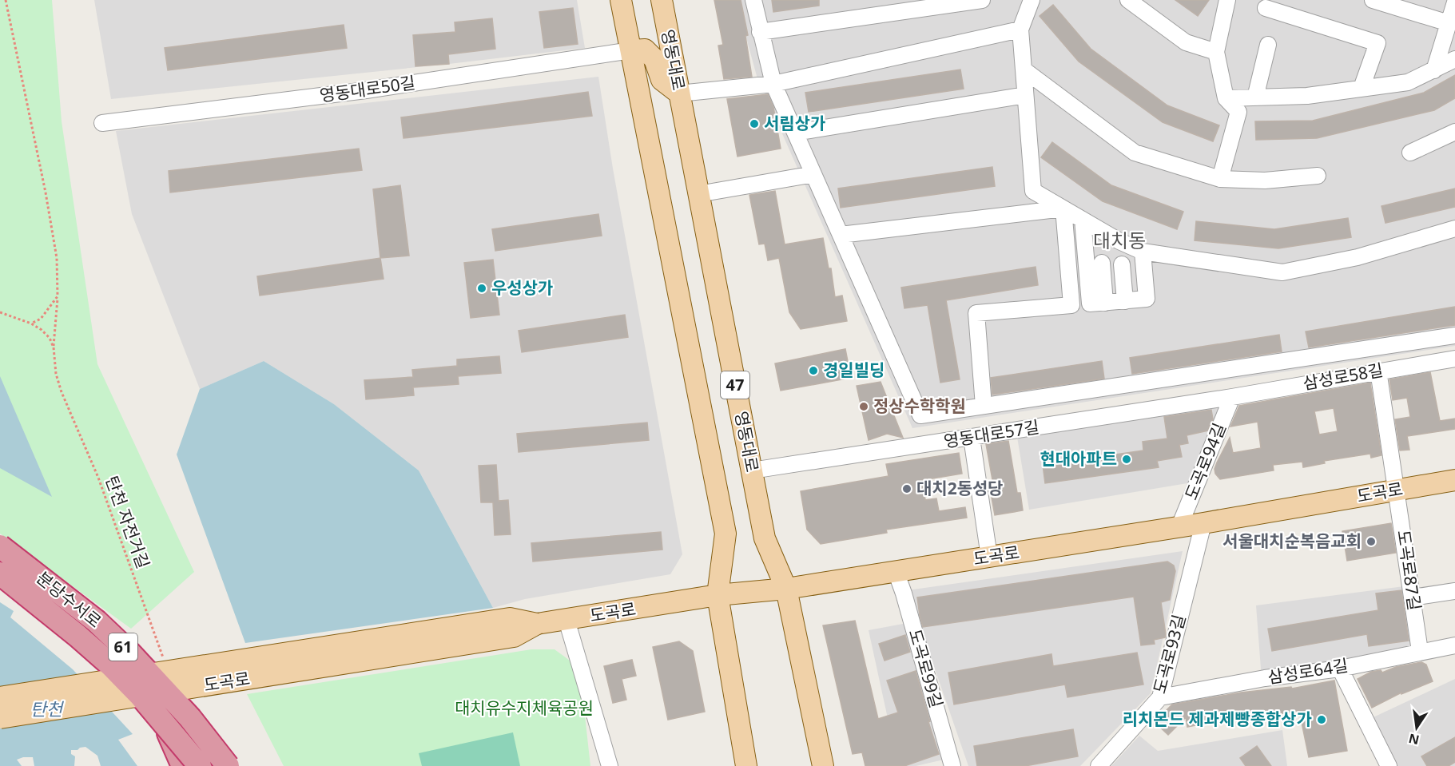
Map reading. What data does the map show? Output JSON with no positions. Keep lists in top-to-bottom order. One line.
{"streets":{"highway":["분당수서로","61"],"main road":["영동대로","47","도곡로"],"street":["영동대로50길","삼성로58길","영동대로57길","도곡로94길","도곡로87길","도곡로93길","도곡로99길","삼성로64길"],"path":["탄천 자전거길"]},"crossings":[["영동대로","영동대로57길"],["영동대로","도곡로"],["영동대로50길","47"],["삼성로58길","영동대로57길"],["삼성로58길","도곡로94길"],["삼성로58길","도곡로87길"],["47","도곡로"],["영동대로57길","도곡로94길"],["도곡로94길","도곡로"],["도곡로","도곡로87길"],["도곡로","도곡로93길"],["도곡로","도곡로99길"],["도곡로87길","삼성로64길"],["도곡로93길","삼성로64길"]],"districts":["대치동"],"water":["탄천"],"parks":["대치유수지체육공원"],"places":["서림상가","우성상가","경일빌딩","정상수학학원","현대아파트","대치2동성당","서울대치순복음교회","리치몬드 제과제빵종합상가"],"north":"bottom"}
